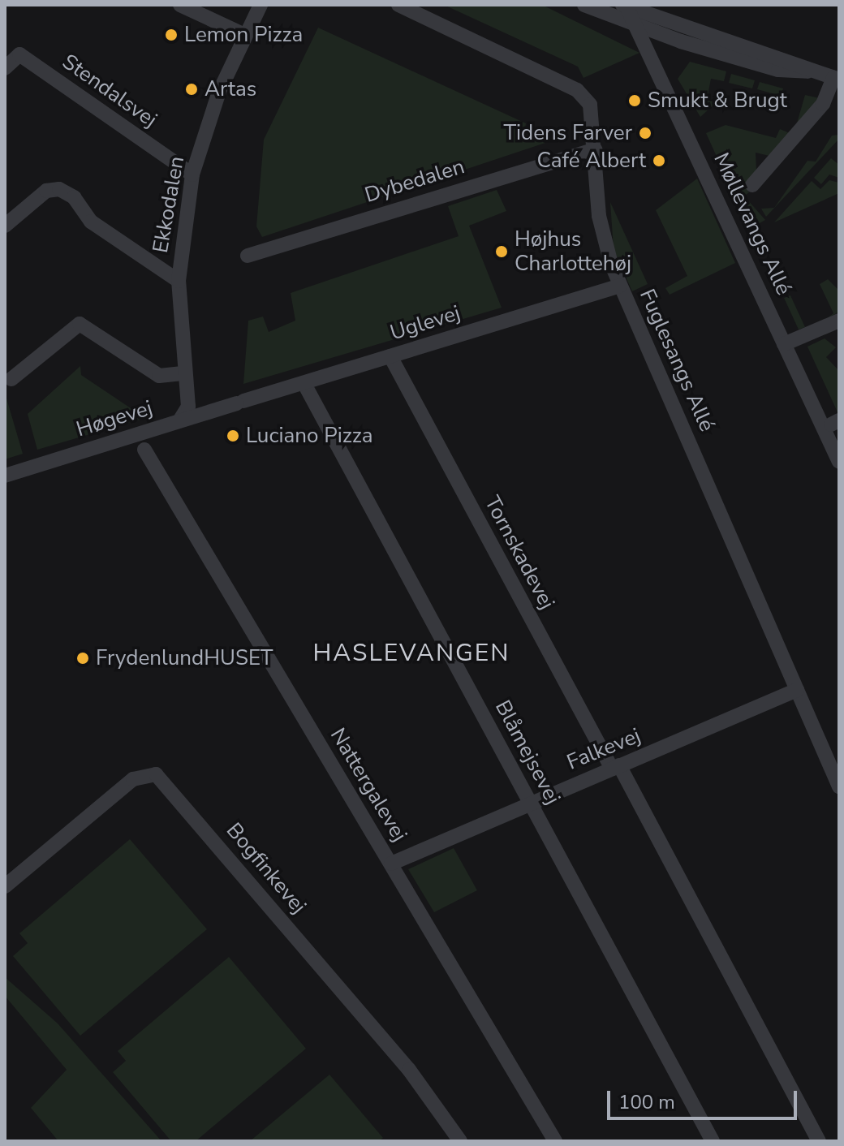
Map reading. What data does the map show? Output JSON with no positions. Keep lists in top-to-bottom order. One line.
{"streets":{"street":["Stendalsvej","Dybedalen","Ekkodalen","Møllevangs Allé","Uglevej","Fuglesangs Allé","Høgevej","Tornskadevej","Falkevej","Blåmejsevej","Nattergalevej","Bogfinkevej"]},"crossings":[["Stendalsvej","Ekkodalen"],["Dybedalen","Fuglesangs Allé"],["Ekkodalen","Høgevej"],["Uglevej","Fuglesangs Allé"],["Uglevej","Høgevej"],["Uglevej","Tornskadevej"],["Uglevej","Blåmejsevej"],["Fuglesangs Allé","Falkevej"],["Tornskadevej","Falkevej"],["Falkevej","Blåmejsevej"],["Falkevej","Nattergalevej"]],"districts":["HASLEVANGEN"],"places":["Lemon Pizza","Artas","Smukt & Brugt","Tidens Farver","Café Albert","Højhus Charlottehøj","Luciano Pizza","FrydenlundHUSET"],"scale_bar":"100 m"}
